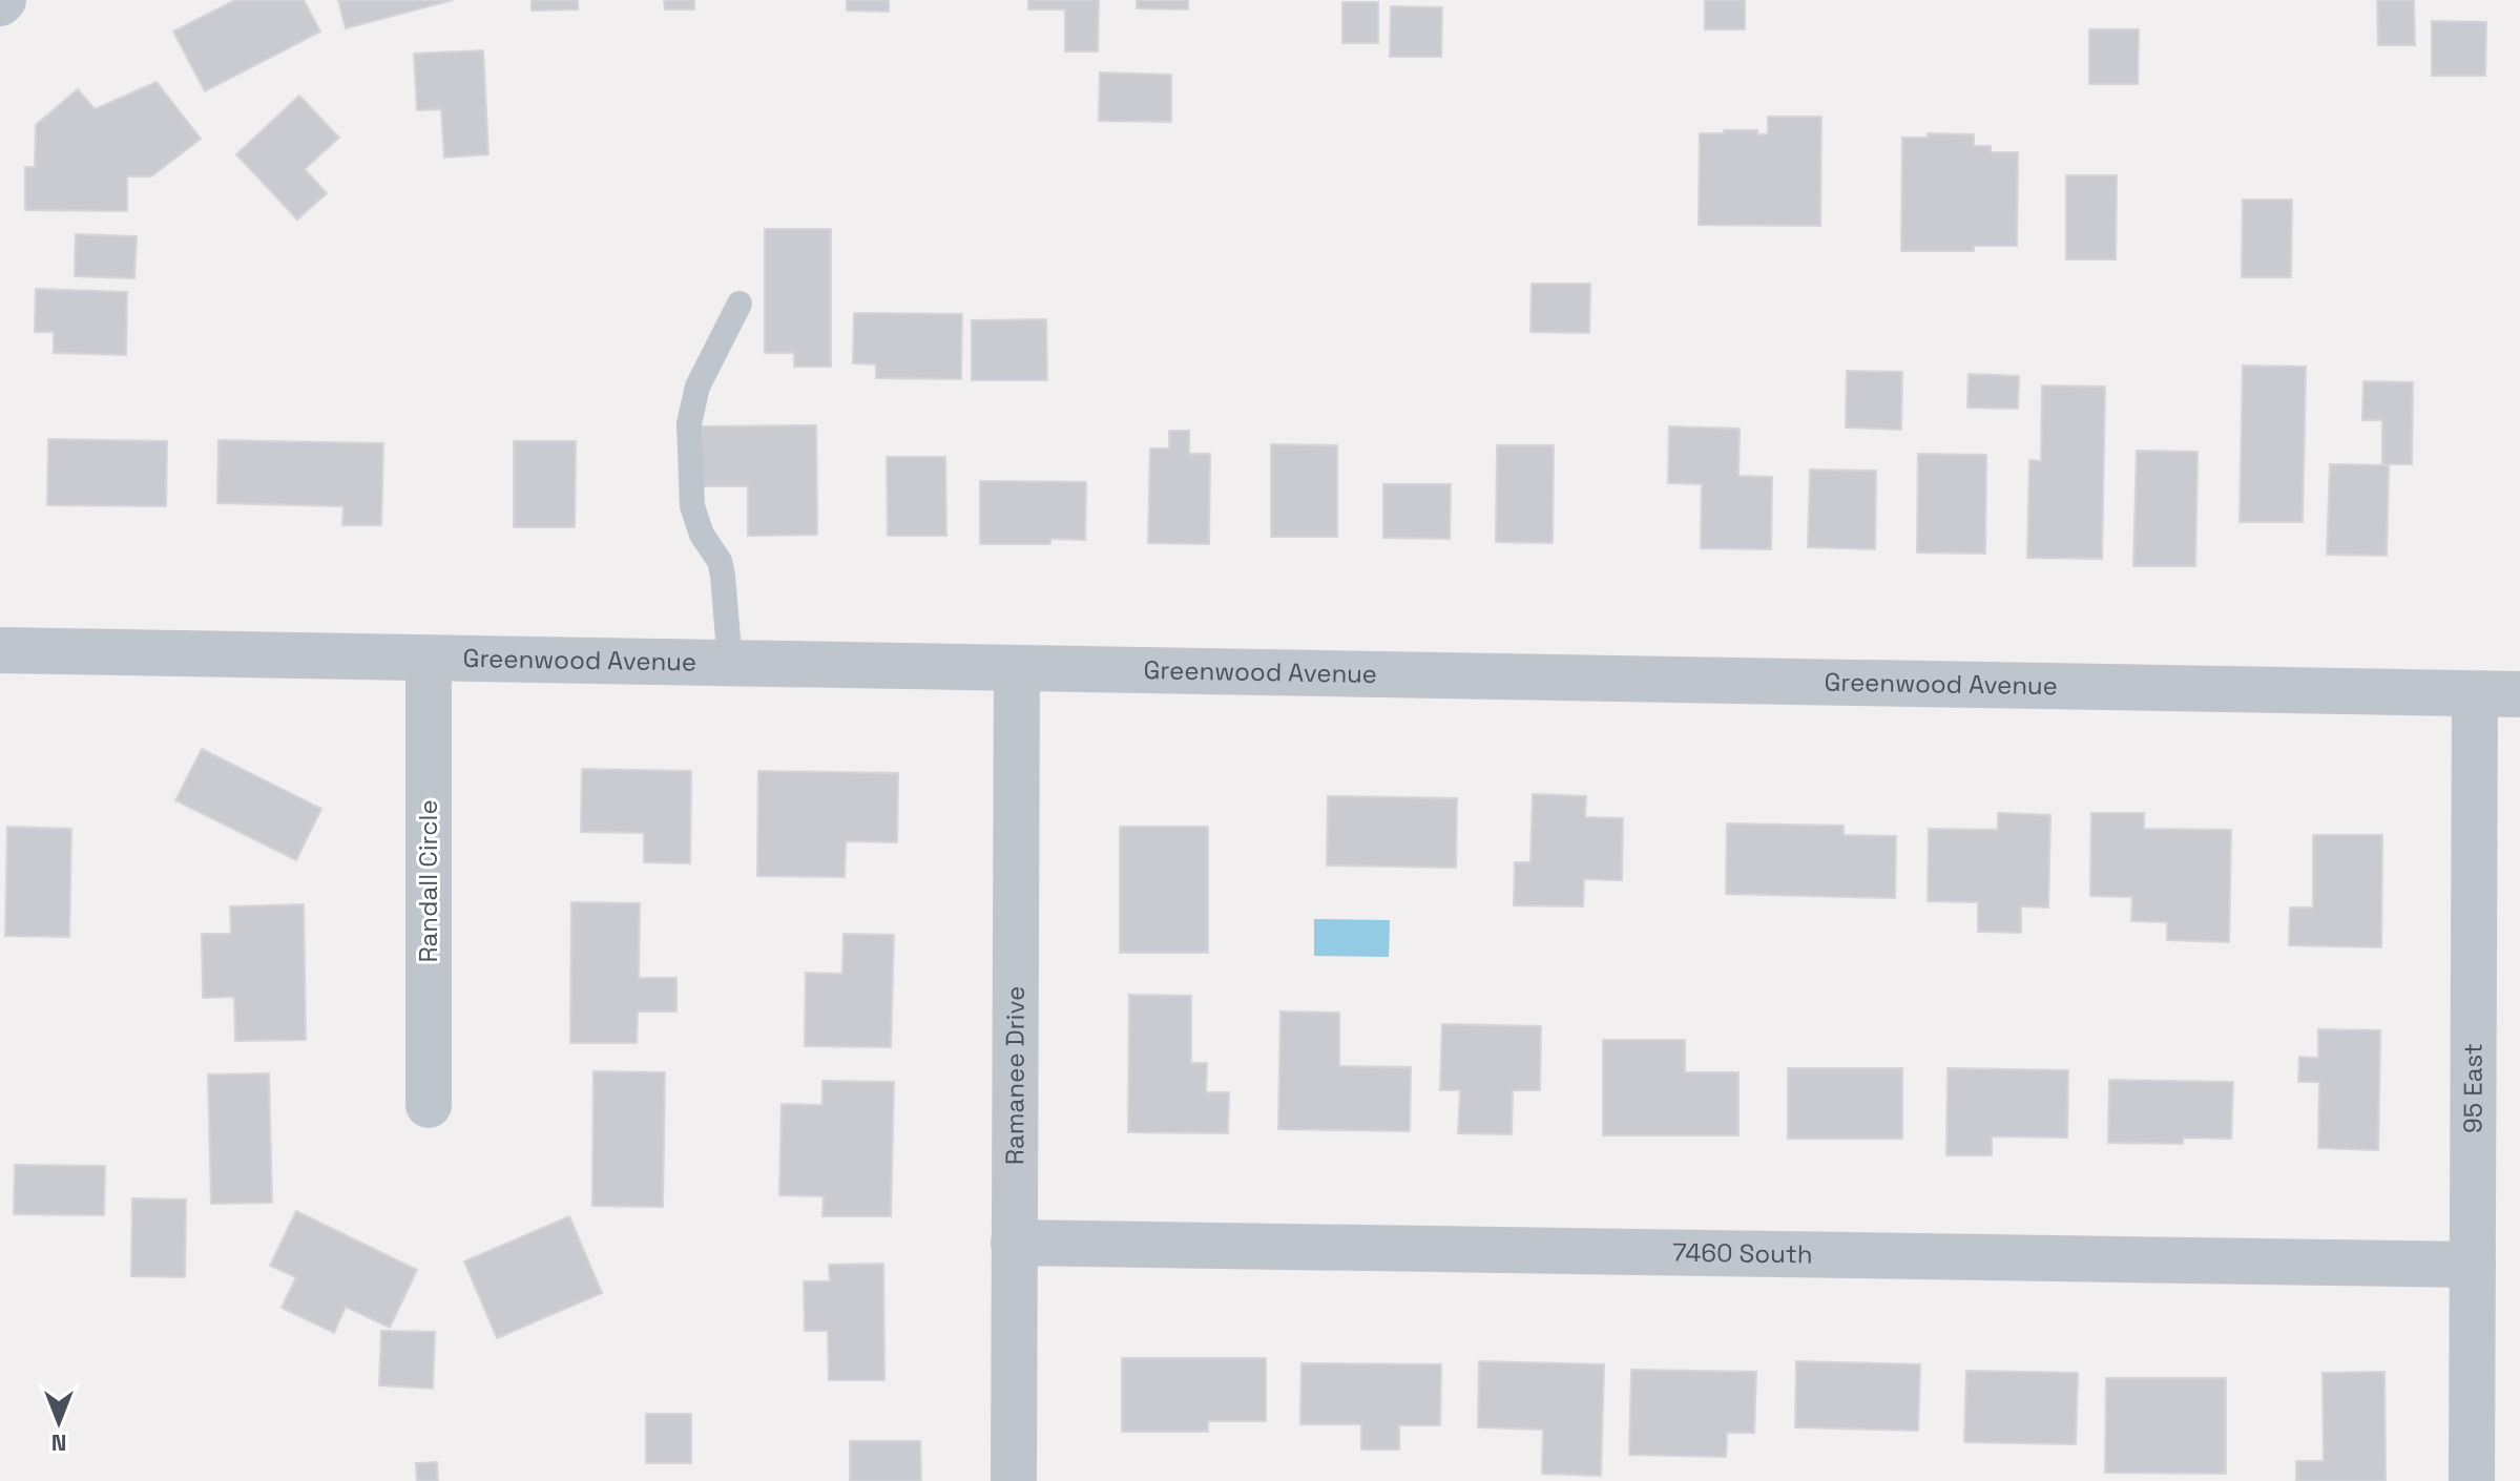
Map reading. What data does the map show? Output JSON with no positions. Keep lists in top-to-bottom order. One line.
{"streets":{"street":["Greenwood Avenue","Randall Circle","Ramanee Drive","95 East","7460 South"]},"crossings":[["Greenwood Avenue","Randall Circle"],["Greenwood Avenue","Ramanee Drive"],["Greenwood Avenue","95 East"],["Ramanee Drive","7460 South"],["95 East","7460 South"]],"north":"bottom"}
